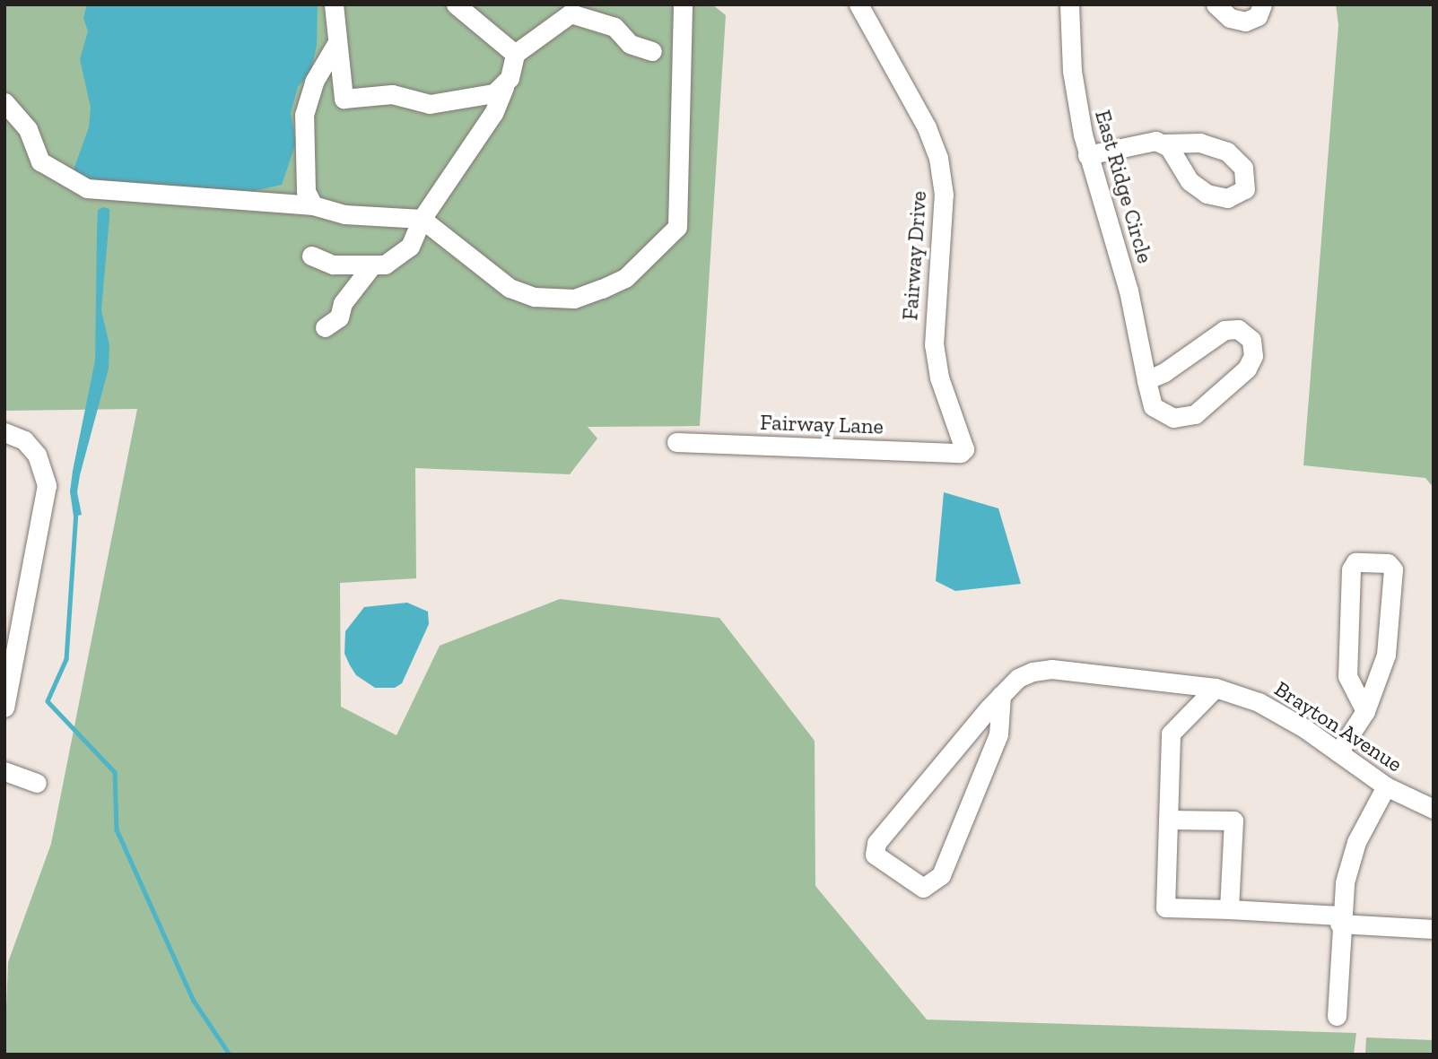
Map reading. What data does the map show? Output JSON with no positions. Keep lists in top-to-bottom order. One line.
{"streets":{"street":["East Ridge Circle","Fairway Drive","Fairway Lane","Brayton Avenue"]},"crossings":[["Fairway Drive","Fairway Lane"]]}
